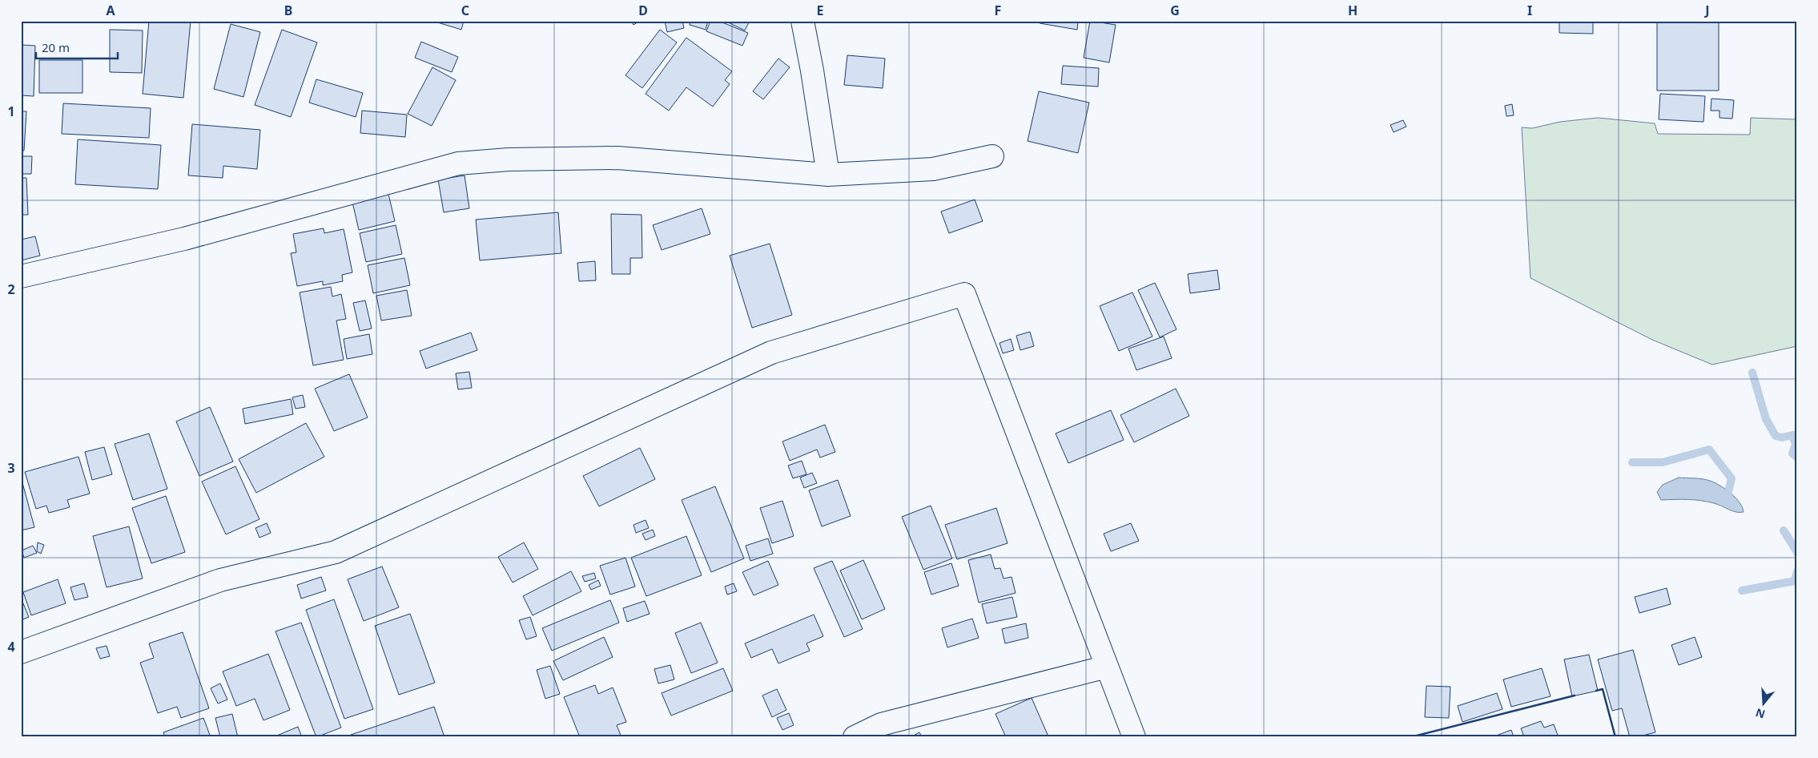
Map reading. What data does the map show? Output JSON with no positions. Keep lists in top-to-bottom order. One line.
{"scale_bar":"20 m","north":"bottom","grid":{"columns":["A","B","C","D","E","F","G","H","I","J"],"rows":["1","2","3","4"]}}
